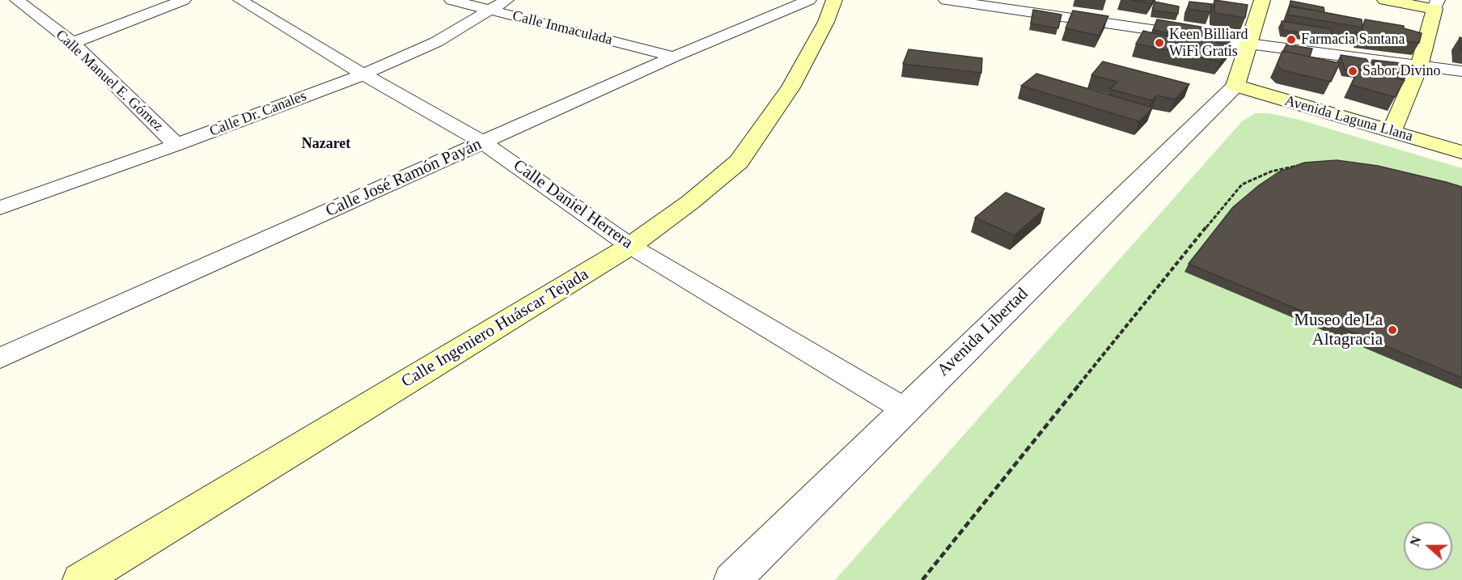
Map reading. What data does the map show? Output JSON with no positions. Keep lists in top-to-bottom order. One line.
{"streets":{"main road":["Avenida Laguna Llana","Calle Ingeniero Huáscar Tejada"],"street":["Calle Inmaculada","Calle Manuel E. Gómez","Calle Dr. Canales","Calle José Ramón Payán","Calle Daniel Herrera","Avenida Libertad"]},"crossings":[["Calle Inmaculada","Calle Dr. Canales"],["Calle Inmaculada","Calle José Ramón Payán"],["Calle Manuel E. Gómez","Calle Dr. Canales"],["Calle Dr. Canales","Calle Daniel Herrera"],["Avenida Laguna Llana","Avenida Libertad"],["Calle José Ramón Payán","Calle Daniel Herrera"],["Calle Daniel Herrera","Calle Ingeniero Huáscar Tejada"],["Calle Daniel Herrera","Avenida Libertad"]],"districts":["Nazaret"],"places":["Farmacia Santana","Keen Billiard WiFi Gratis","Sabor Divino","Museo de La Altagracia"],"north":"left"}
